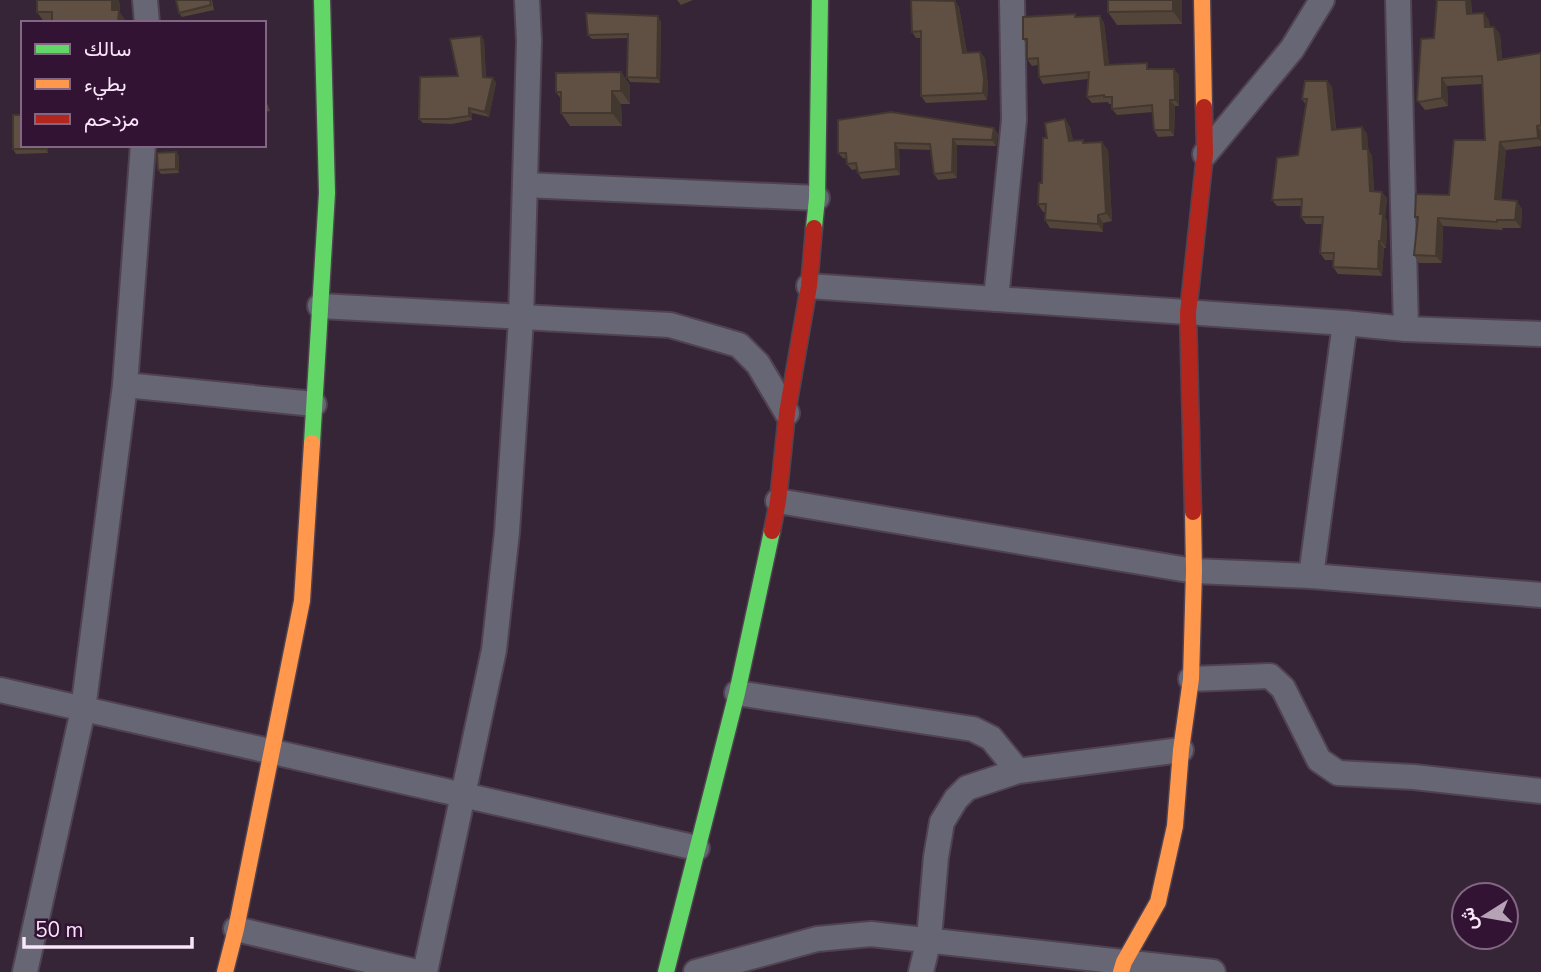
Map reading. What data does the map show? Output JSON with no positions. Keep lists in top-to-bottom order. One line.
{"legend":["سالك","بطيء","مزدحم"],"scale_bar":"50 m","north":"left"}
